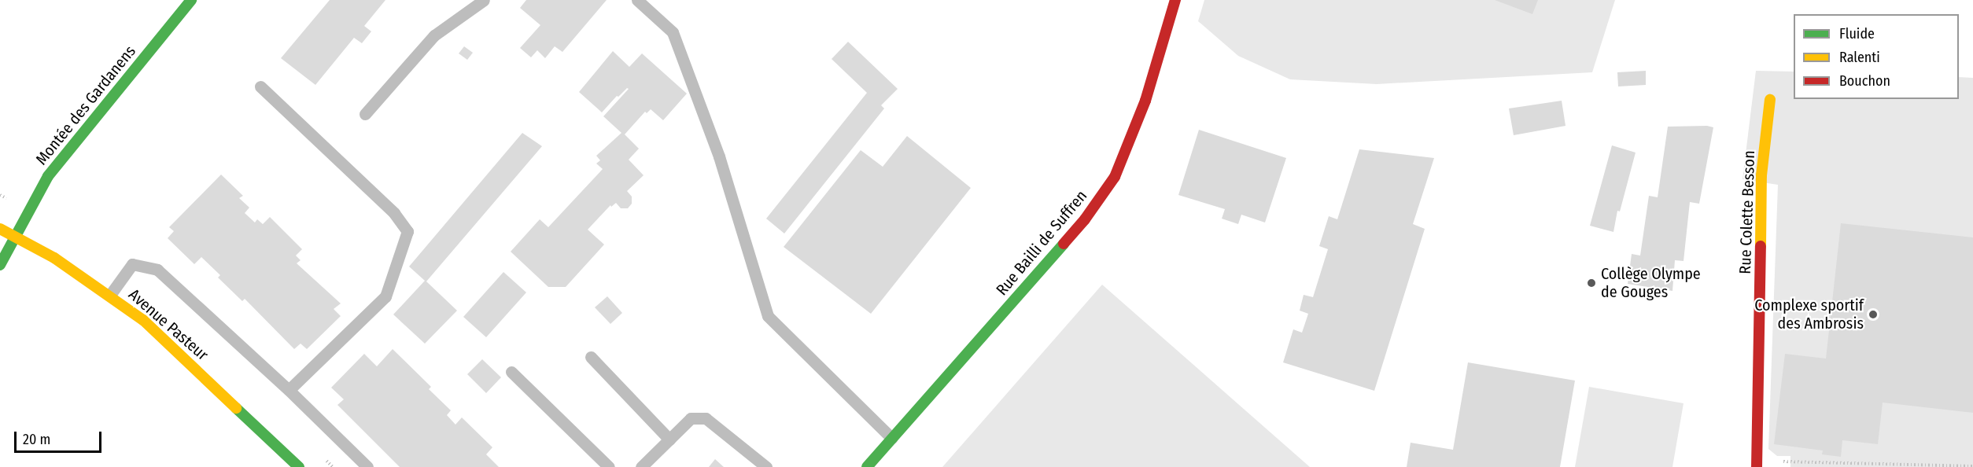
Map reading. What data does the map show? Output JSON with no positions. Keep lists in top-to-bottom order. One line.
{"streets":{"street":["Montée des Gardanens","Rue Colette Besson","Rue Bailli de Suffren","Avenue Pasteur"]},"crossings":[["Montée des Gardanens","Avenue Pasteur"]],"places":["Collège Olympe de Gouges","Complexe sportif des Ambrosis"],"legend":["Fluide","Ralenti","Bouchon"],"scale_bar":"20 m"}
